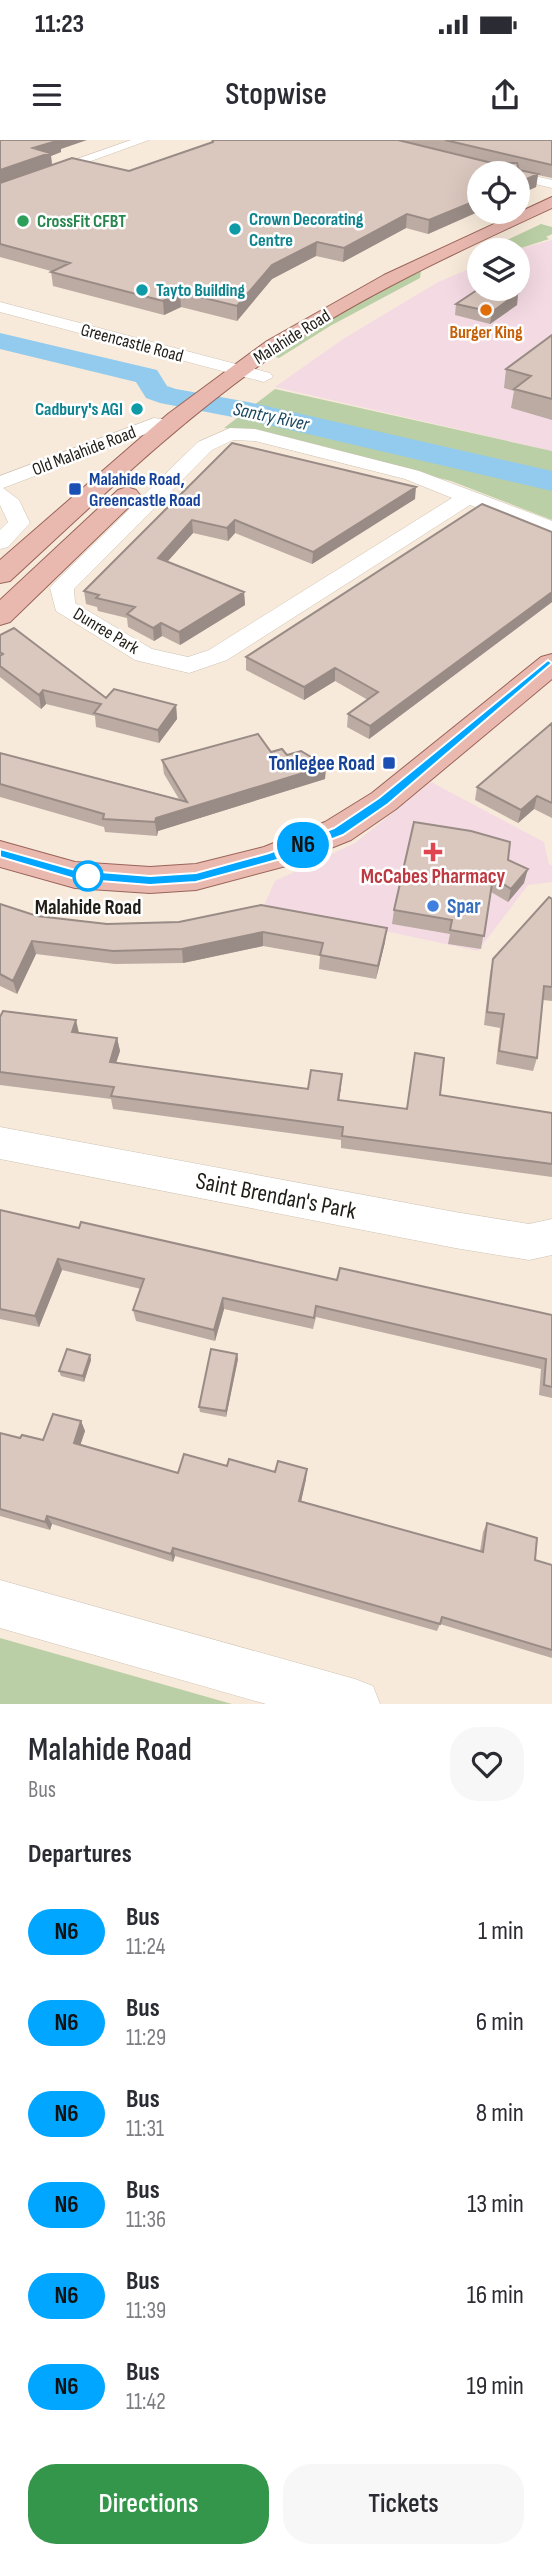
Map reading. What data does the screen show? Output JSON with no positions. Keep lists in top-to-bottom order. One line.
{"streets":{"main road":["Malahide Road"],"street":["Greencastle Road","Old Malahide Road","Dunree Park","Saint Brendan's Park"]},"crossings":[["Malahide Road","Greencastle Road"],["Malahide Road","Old Malahide Road"]],"water":["Santry River"],"places":{"other":["CrossFit CFBT","Crown Decorating Centre","Tayto Building","Burger King","Cadbury's AGI","Malahide Road","Spar"],"transit":["Malahide Road, Greencastle Road","Tonlegee Road"],"health":["McCabes Pharmacy"]},"lines":["bus line N6"],"page":{"status":"11:23","header":"Stopwise","on_map":"N6","heading":[["Malahide Road","Bus"],"Departures"],"list":[{"mark":"N6","name":"Bus","note":"11:24","value":"1 min"},{"mark":"N6","name":"Bus","note":"11:29","value":"6 min"},{"mark":"N6","name":"Bus","note":"11:31","value":"8 min"},{"mark":"N6","name":"Bus","note":"11:36","value":"13 min"},{"mark":"N6","name":"Bus","note":"11:39","value":"16 min"},{"mark":"N6","name":"Bus","note":"11:42","value":"19 min"}],"buttons":["Directions","Tickets"]}}
